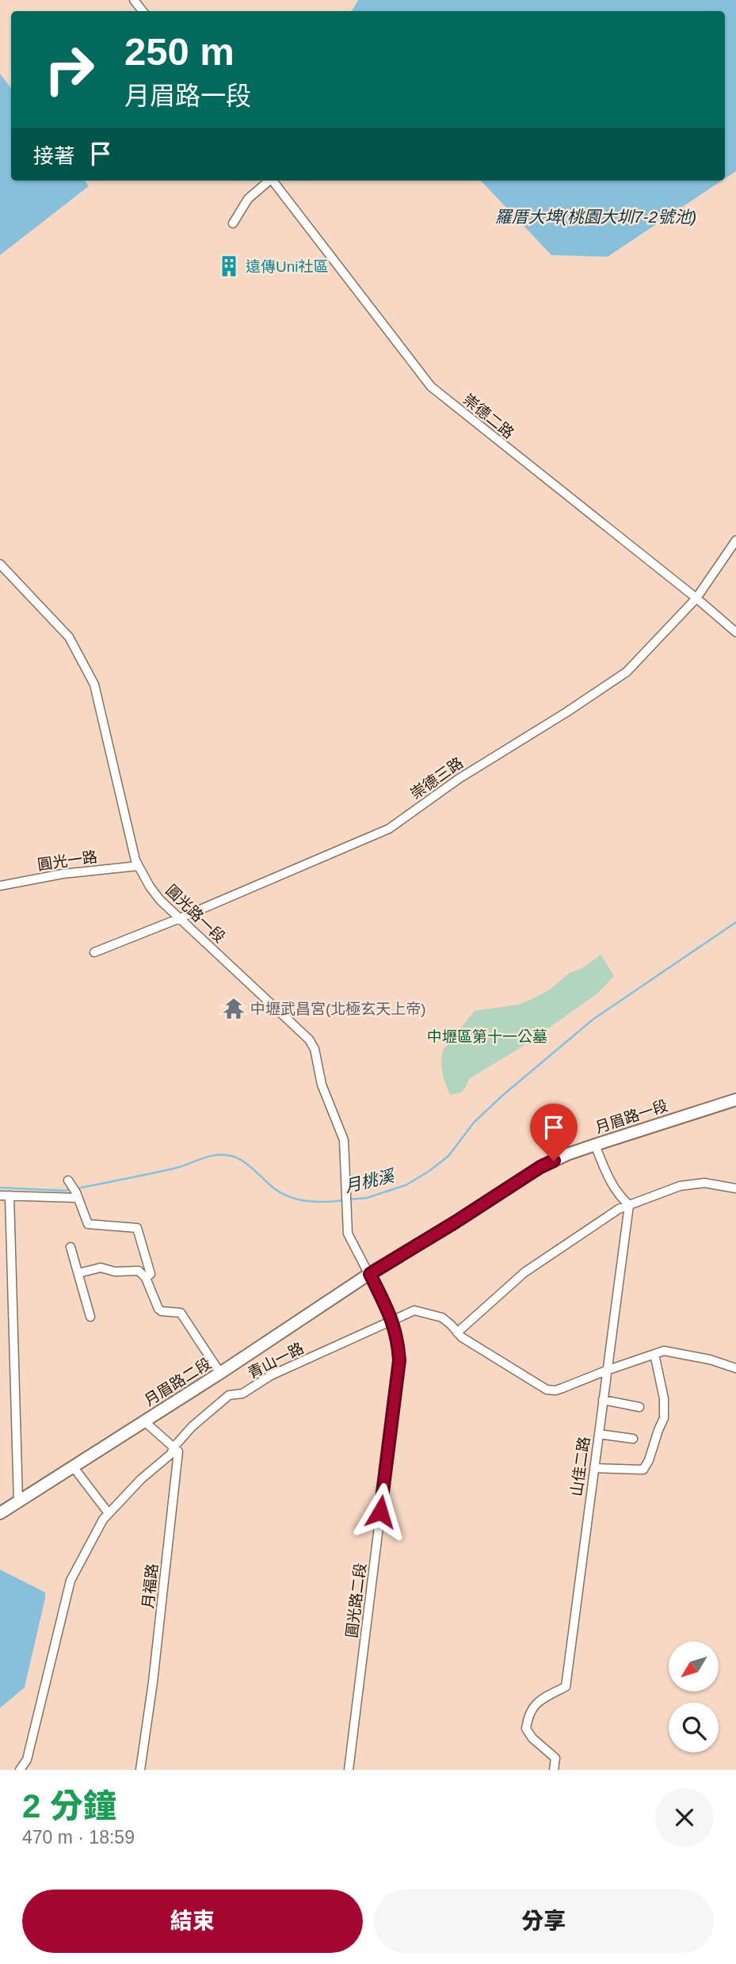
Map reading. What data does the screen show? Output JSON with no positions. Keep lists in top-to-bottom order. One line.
{"streets":{"street":["崇德二路","崇德三路","圓光一路","圓光路一段","月眉路一段","青山一路","月眉路二段","山佳二路","月福路","圓光路二段"]},"crossings":[["崇德二路","崇德三路"],["崇德三路","圓光路一段"],["圓光一路","圓光路一段"],["圓光路一段","月眉路一段"],["圓光路一段","月眉路二段"],["圓光路一段","圓光路二段"],["月眉路一段","月眉路二段"],["月眉路一段","圓光路二段"],["青山一路","山佳二路"],["青山一路","月福路"],["青山一路","圓光路二段"],["月眉路二段","圓光路二段"]],"water":["羅厝大埤(桃園大圳7-2號池)","月桃溪"],"parks":["中壢區第十一公墓"],"places":{"building":["遠傳Uni社區"],"temple":["中壢武昌宮(北極玄天上帝)"]},"north":"bottom left","page":{"turn":["250 m","月眉路一段"],"then":"接著","heading":["2 分鐘","470 m · 18:59"],"buttons":["結束","分享"]}}
